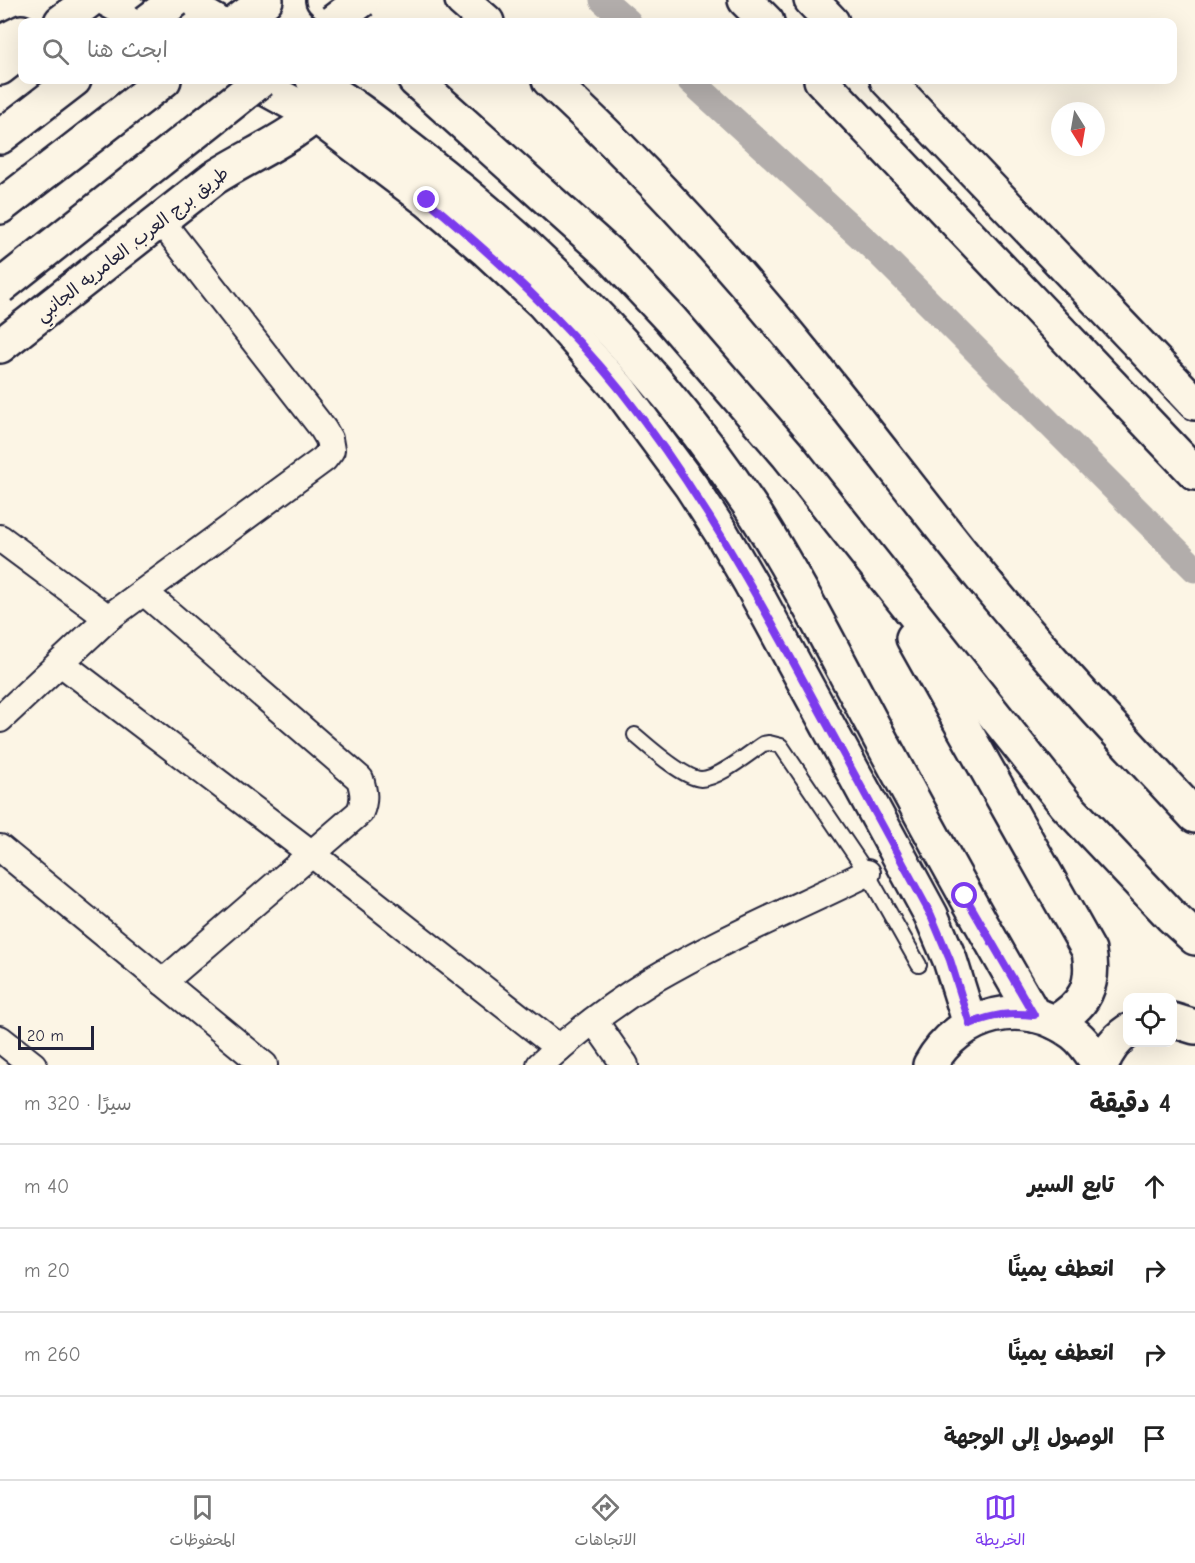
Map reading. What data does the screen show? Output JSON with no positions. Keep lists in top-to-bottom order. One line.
{"streets":{"main road":["طريق برج العرب, العامريه الجانبي"]},"scale_bar":"20 m","north":"bottom","page":{"search":"ابحث هنا","scale":"20 m","heading":["4 دقيقة","سيرًا · 320 m"],"list":[["تابع السير","40 m"],["انعطف يمينًا","20 m"],["انعطف يمينًا","260 m"],"الوصول إلى الوجهة"],"nav":["الخريطة","الاتجاهات","المحفوظات"]}}
